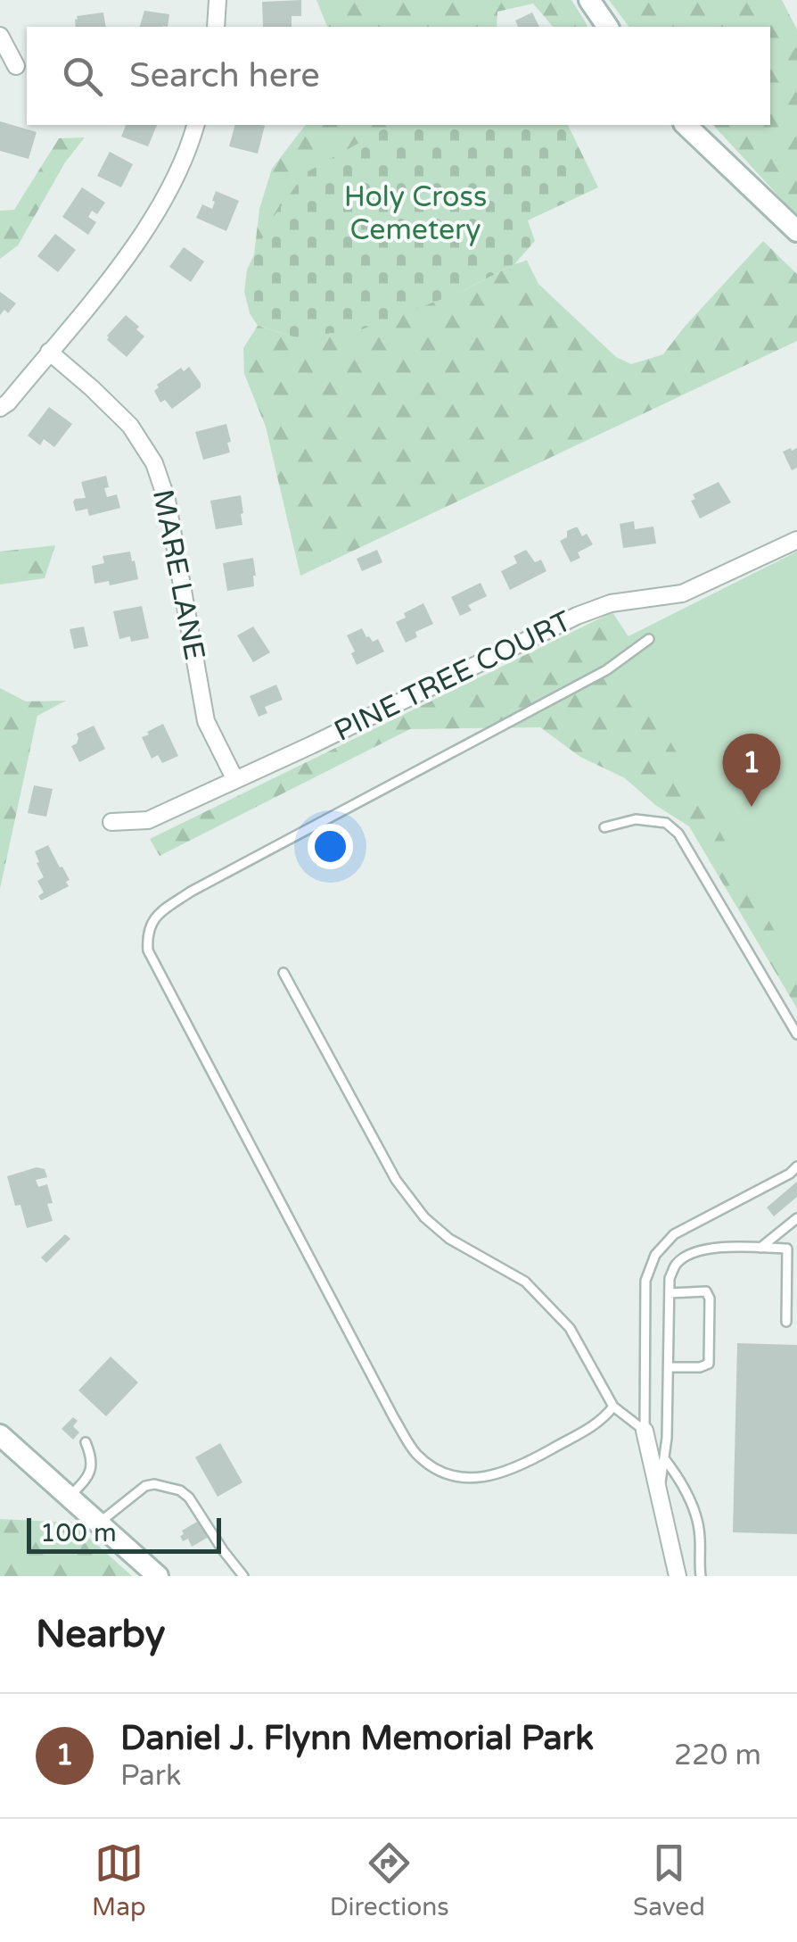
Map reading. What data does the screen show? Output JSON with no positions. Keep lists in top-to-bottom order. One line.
{"streets":{"street":["MARE LANE","PINE TREE COURT"]},"crossings":[["MARE LANE","PINE TREE COURT"]],"parks":["Holy Cross Cemetery"],"scale_bar":"100 m","page":{"search":"Search here","pins":"1","scale":"100 m","heading":"Nearby","list":[{"mark":"1","name":"Daniel J. Flynn Memorial Park","note":"Park","value":"220 m"}],"nav":["Map","Directions","Saved"]}}
